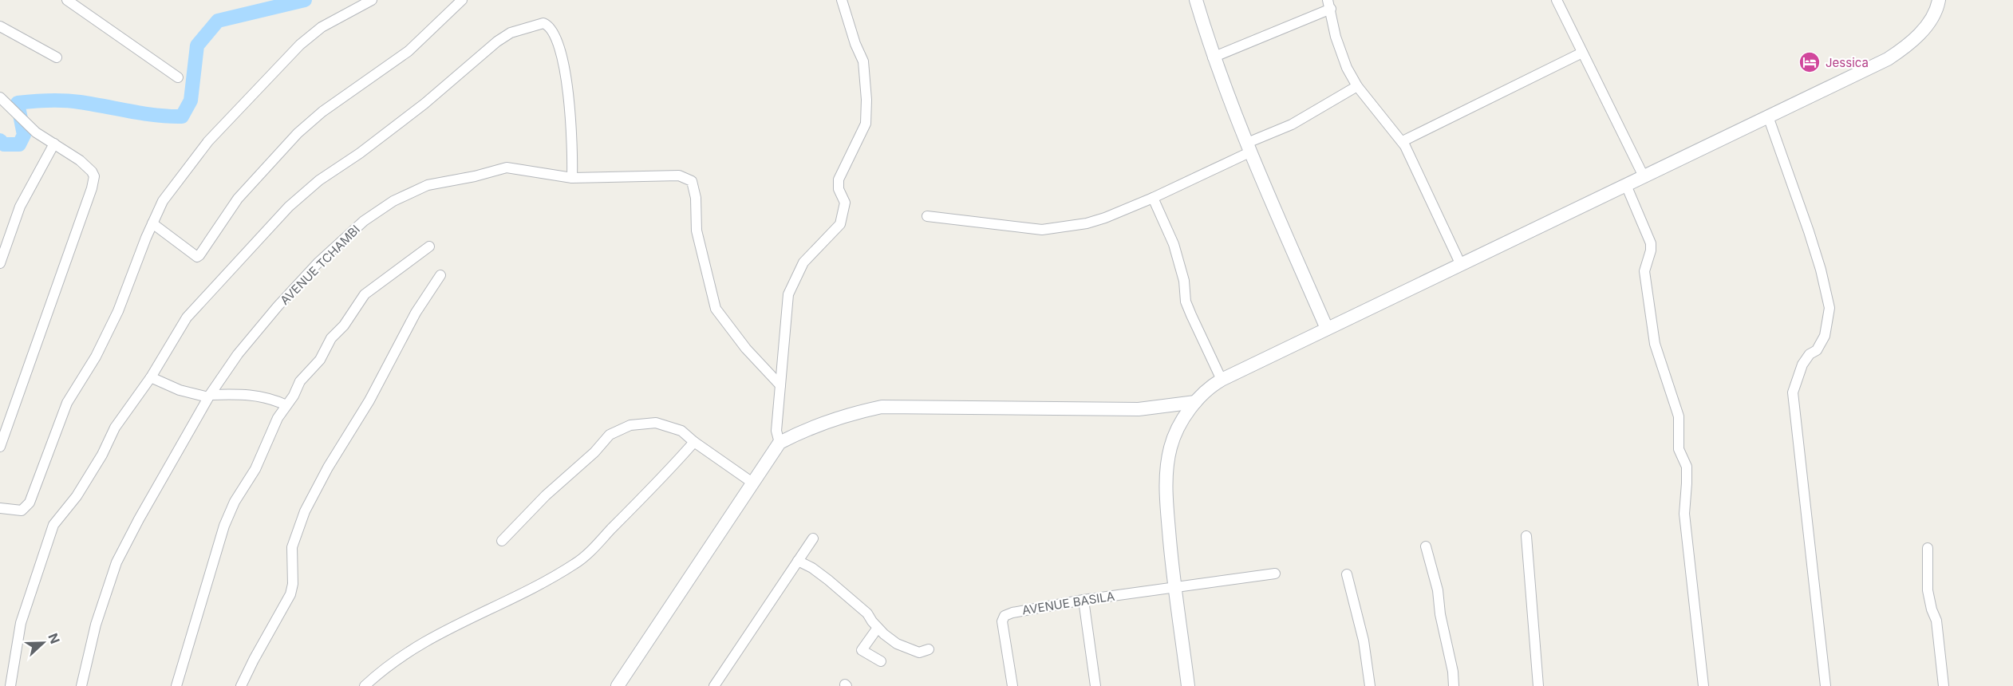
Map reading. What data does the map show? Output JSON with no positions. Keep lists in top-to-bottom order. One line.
{"streets":{"street":["AVENUE TCHAMBI","AVENUE BASILA"]},"places":{"hotel":["Jessica"]},"north":"right"}
